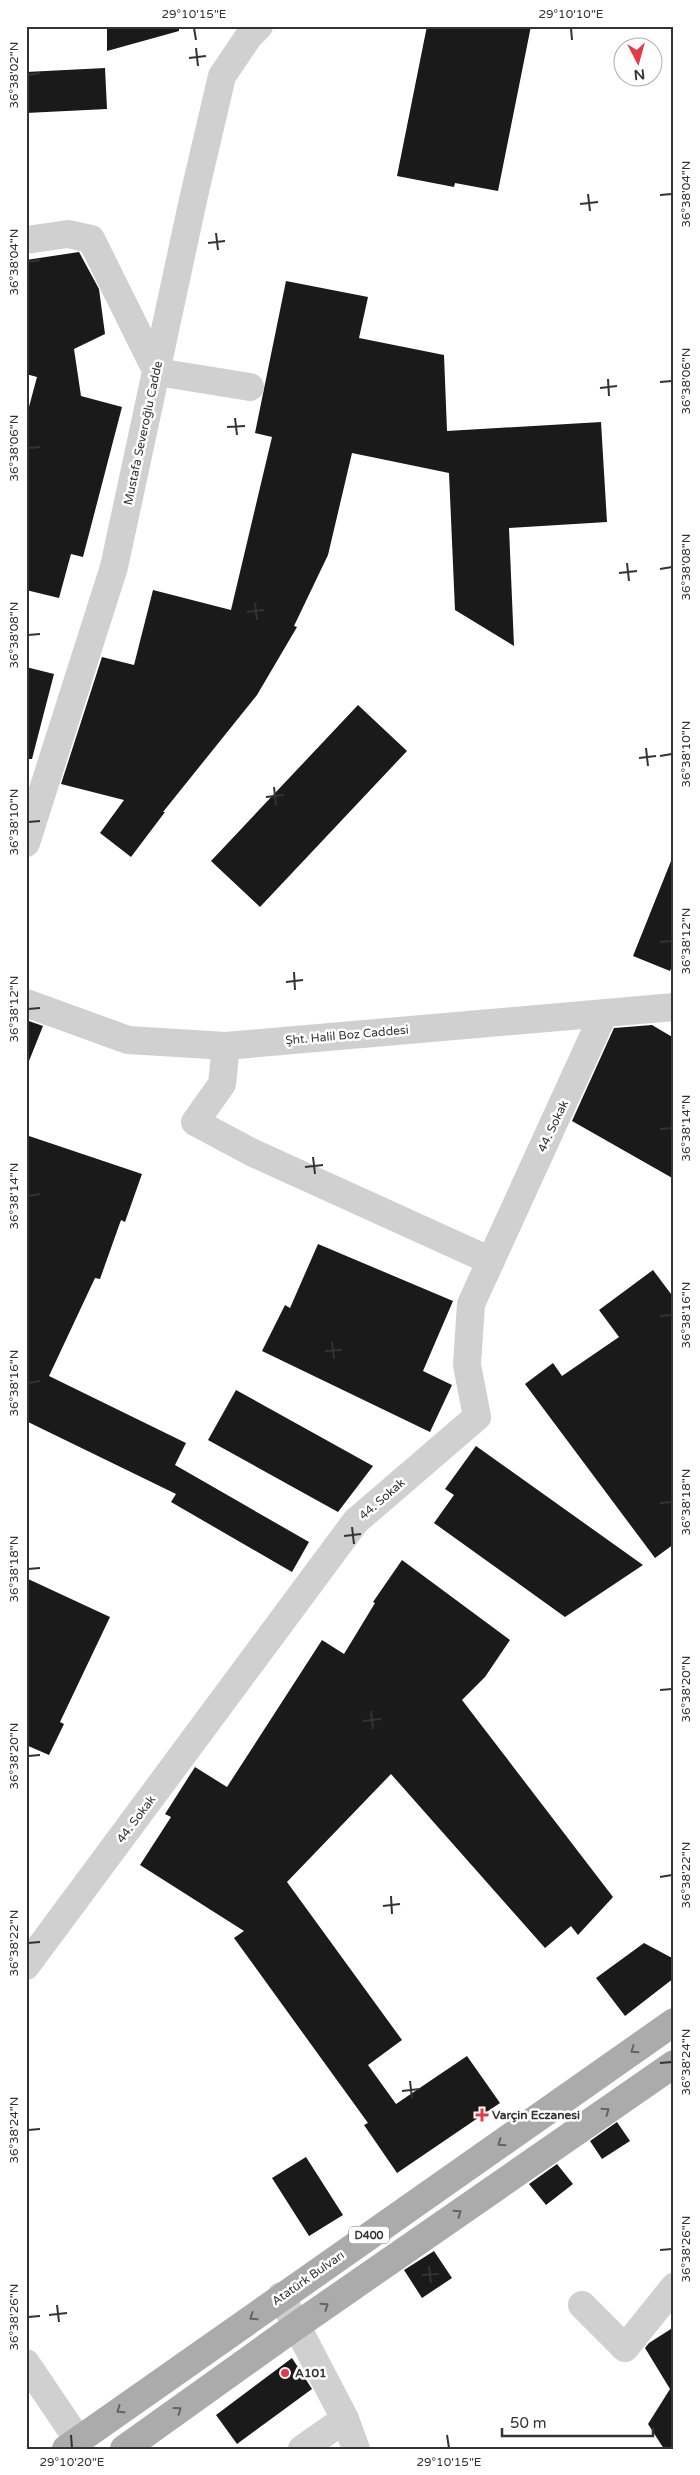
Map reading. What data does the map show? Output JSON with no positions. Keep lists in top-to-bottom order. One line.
{"streets":{"main road":["D400","Atatürk Bulvarı"],"street":["Mustafa Severoğlu Cadde","Şht. Halil Boz Caddesi","44. Sokak"]},"crossings":[["Şht. Halil Boz Caddesi","44. Sokak"]],"places":{"health":["Varçin Eczanesi"],"other":["A101"]},"scale_bar":"50 m","north":"bottom","coordinates":["29°10'15\"E","29°10'10\"E","36°38'02\"N","36°38'04\"N","36°38'06\"N","36°38'08\"N","36°38'10\"N","36°38'12\"N","36°38'14\"N","36°38'16\"N","36°38'18\"N","36°38'20\"N","36°38'22\"N","36°38'24\"N","36°38'26\"N","29°10'20\"E"]}
